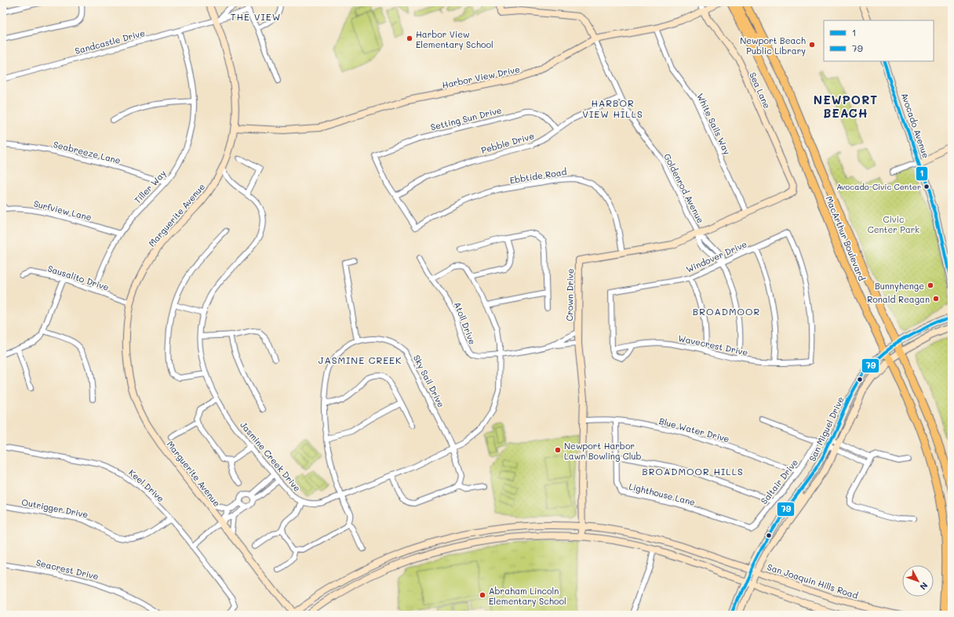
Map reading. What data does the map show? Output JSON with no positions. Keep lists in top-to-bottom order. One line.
{"streets":{"main road":["MacArthur Boulevard"],"street":["Sandcastle Drive","Harbor View Drive","Sea Lane","Setting Sun Drive","White Sails Way","Avocado Avenue","Pebble Drive","Seabreeze Lane","Ebbtide Road","Tiller Way","Goldenrod Avenue","Surfview Lane","Marguerite Avenue","Windover Drive","Sausalito Drive","Crown Drive","Atoll Drive","Wavecrest Drive","Sky Sail Drive","San Miguel Drive","Blue Water Drive","Jasmine Creek Drive","Saltair Drive","Keel Drive","Lighthouse Lane","Outrigger Drive","Seacrest Drive","San Joaquin Hills Road"]},"crossings":[["Sandcastle Drive","Tiller Way"],["Sandcastle Drive","Marguerite Avenue"],["Harbor View Drive","Sea Lane"],["Harbor View Drive","White Sails Way"],["Harbor View Drive","Goldenrod Avenue"],["Harbor View Drive","Marguerite Avenue"],["Sea Lane","Crown Drive"],["Setting Sun Drive","Pebble Drive"],["Setting Sun Drive","Ebbtide Road"],["White Sails Way","Crown Drive"],["Pebble Drive","Ebbtide Road"],["Pebble Drive","Goldenrod Avenue"],["Seabreeze Lane","Tiller Way"],["Ebbtide Road","Crown Drive"],["Tiller Way","Surfview Lane"],["Tiller Way","Sausalito Drive"],["Goldenrod Avenue","Windover Drive"],["Goldenrod Avenue","Crown Drive"],["Goldenrod Avenue","Wavecrest Drive"],["Marguerite Avenue","Sausalito Drive"],["Marguerite Avenue","Jasmine Creek Drive"],["Marguerite Avenue","San Joaquin Hills Road"],["MacArthur Boulevard","San Miguel Drive"],["Windover Drive","Wavecrest Drive"],["Crown Drive","Blue Water Drive"],["Crown Drive","San Joaquin Hills Road"],["Atoll Drive","Jasmine Creek Drive"],["Sky Sail Drive","Jasmine Creek Drive"],["San Miguel Drive","San Joaquin Hills Road"],["Blue Water Drive","Saltair Drive"],["Blue Water Drive","Lighthouse Lane"],["Saltair Drive","Lighthouse Lane"],["Keel Drive","Outrigger Drive"]],"districts":["THE VIEW","NEWPORT BEACH","HARBOR VIEW HILLS","BROADMOOR","JASMINE CREEK","BROADMOOR HILLS"],"parks":["Civic Center Park"],"places":["Harbor View Elementary School","Newport Beach Public Library","Avocado-Civic Center","Bunnyhenge","Ronald Reagan","Newport Harbor Lawn Bowling Club","Abraham Lincoln Elementary School"],"lines":["transit line 1","transit line 79"],"legend":["1","79"],"north":"bottom right"}
